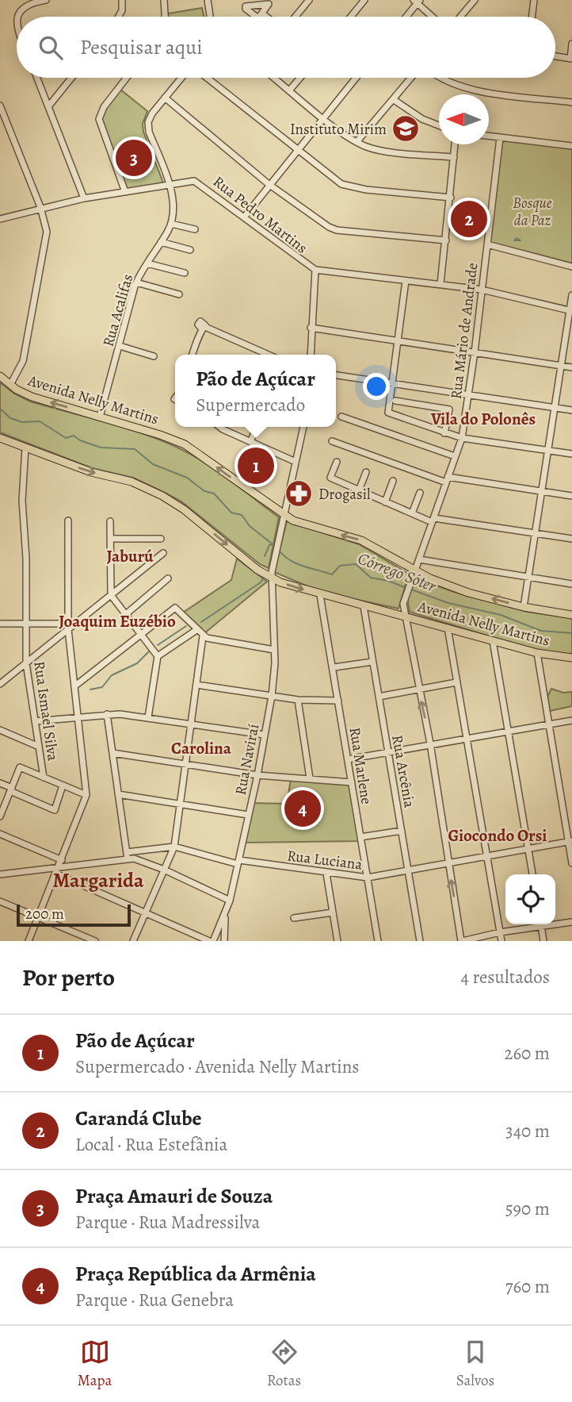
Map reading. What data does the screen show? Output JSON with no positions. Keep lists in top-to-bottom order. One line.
{"streets":{"main road":["Avenida Nelly Martins"],"street":["Rua Pedro Martins","Rua Acalifas","Rua Mário de Andrade","Rua Ismael Silva","Rua Naviraí","Rua Marlene","Rua Arcênia","Rua Luciana"]},"crossings":[["Rua Pedro Martins","Rua Acalifas"],["Rua Pedro Martins","Rua Mário de Andrade"],["Rua Acalifas","Avenida Nelly Martins"],["Rua Mário de Andrade","Avenida Nelly Martins"],["Rua Mário de Andrade","Rua Luciana"],["Avenida Nelly Martins","Rua Ismael Silva"],["Avenida Nelly Martins","Rua Naviraí"],["Avenida Nelly Martins","Rua Marlene"],["Avenida Nelly Martins","Rua Arcênia"],["Rua Naviraí","Rua Luciana"],["Rua Marlene","Rua Luciana"],["Rua Arcênia","Rua Luciana"]],"districts":["Vila do Polonês","Jaburú","Joaquim Euzébio","Carolina","Giocondo Orsi","Margarida"],"water":["Córrego Sóter"],"parks":["Bosque da Paz"],"places":{"school or university":["Instituto Mirim"],"pharmacy":["Drogasil"]},"scale_bar":"200 m","north":"left","page":{"search":"Pesquisar aqui","pins":["3","2","1","4"],"popup":["Pão de Açúcar","Supermercado"],"scale":"200 m","heading":["Por perto","4 resultados"],"list":[{"mark":"1","name":"Pão de Açúcar","note":"Supermercado · Avenida Nelly Martins","value":"260 m"},{"mark":"2","name":"Carandá Clube","note":"Local · Rua Estefânia","value":"340 m"},{"mark":"3","name":"Praça Amauri de Souza","note":"Parque · Rua Madressilva","value":"590 m"},{"mark":"4","name":"Praça República da Armênia","note":"Parque · Rua Genebra","value":"760 m"}],"nav":["Mapa","Rotas","Salvos"]}}
